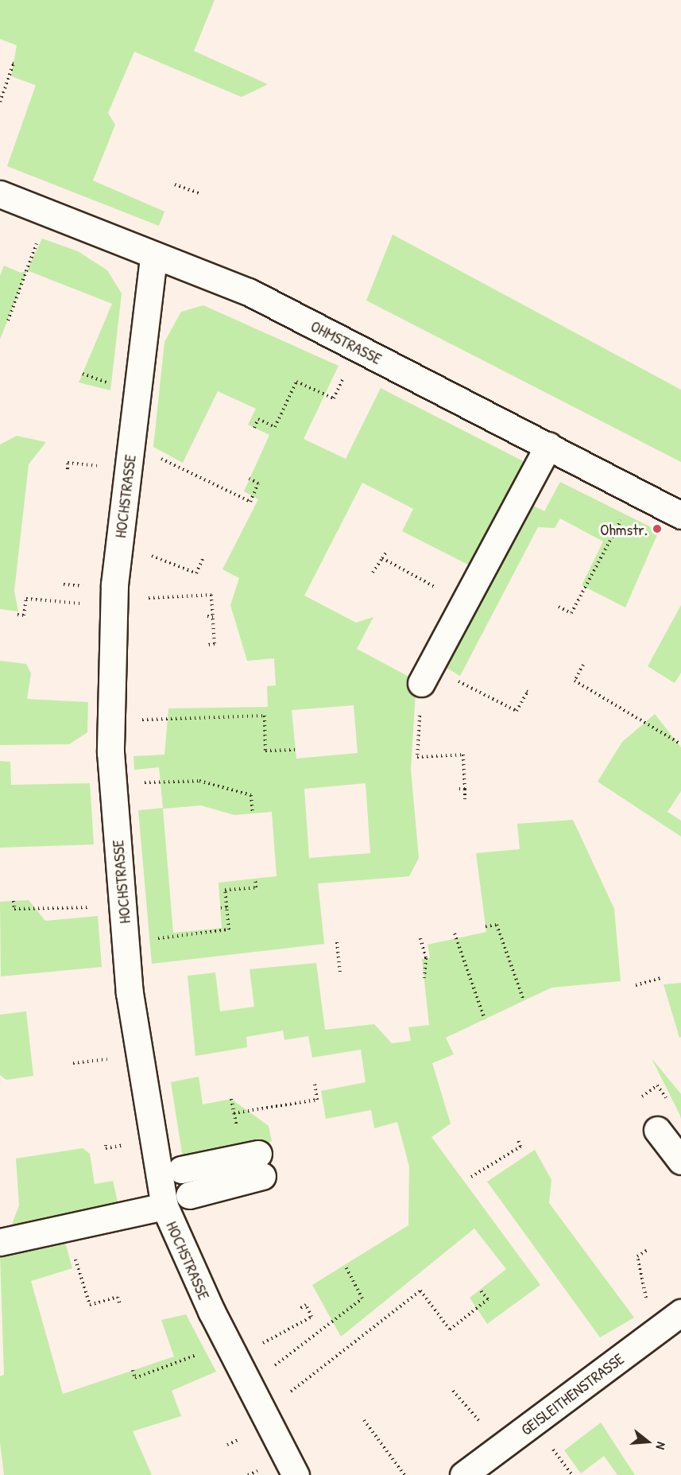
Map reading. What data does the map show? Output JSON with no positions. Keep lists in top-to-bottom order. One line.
{"streets":{"street":["OHMSTRASSE","HOCHSTRASSE","GEISLEITHENSTRASSE"]},"crossings":[["OHMSTRASSE","HOCHSTRASSE"]],"places":["Ohmstr."],"north":"right"}
